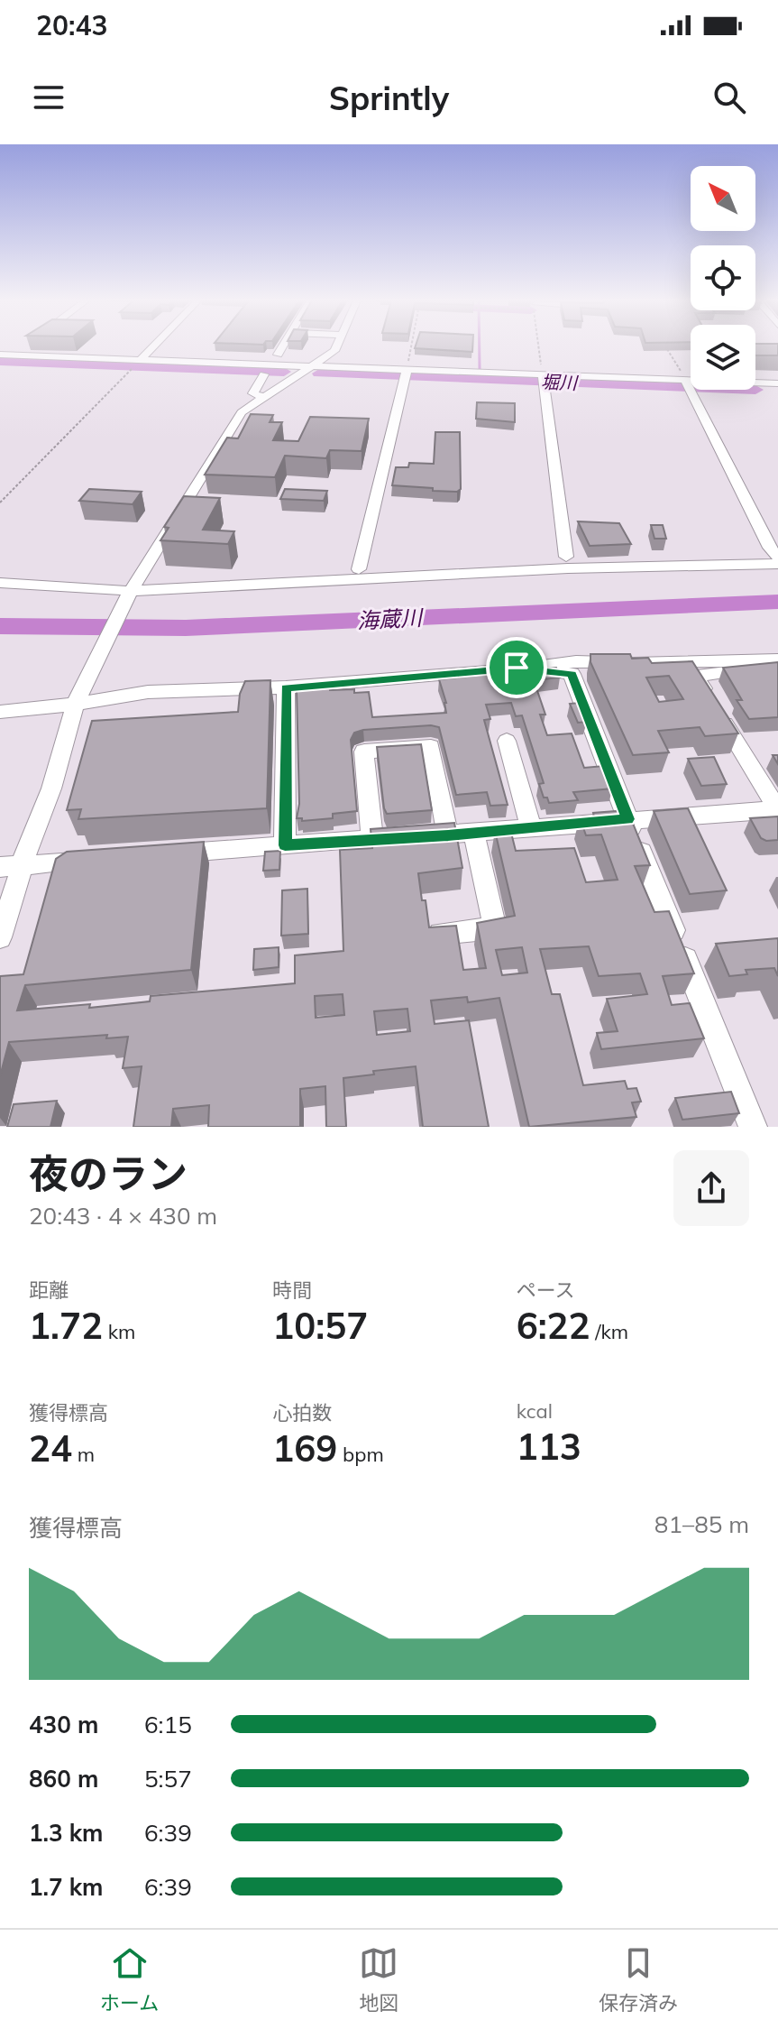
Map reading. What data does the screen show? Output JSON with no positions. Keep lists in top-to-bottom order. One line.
{"water":["堀川","海蔵川"],"north":"top left","page":{"status":"20:43","header":"Sprintly","heading":["夜のラン","20:43 · 4 × 430 m"],"stats":[["距離","1.72 km"],["時間","10:57"],["ペース","6:22 /km"],["獲得標高","24 m"],["心拍数","169 bpm"],["kcal","113"]],"chart":["獲得標高","81–85 m"],"list":[{"name":"430 m","note":"6:15"},{"name":"860 m","note":"5:57"},{"name":"1.3 km","note":"6:39"},{"name":"1.7 km","note":"6:39"}],"tabs":["ホーム","地図","保存済み"]}}
